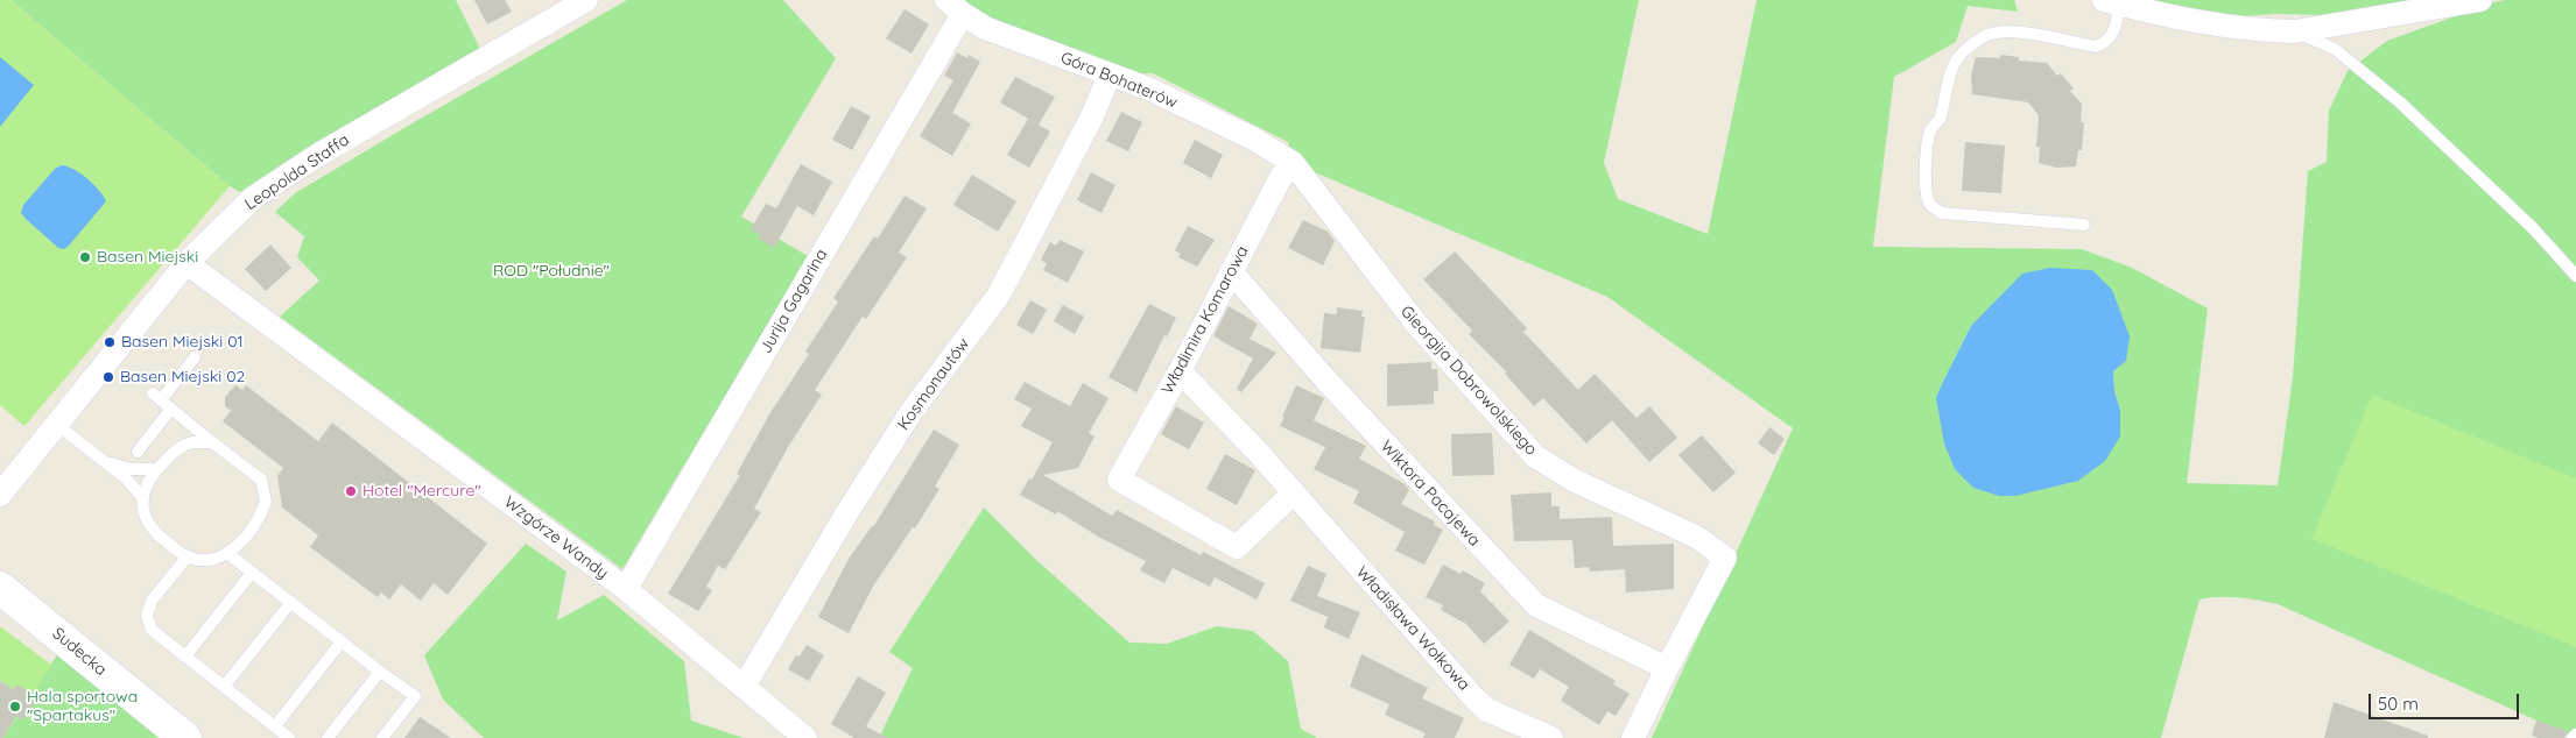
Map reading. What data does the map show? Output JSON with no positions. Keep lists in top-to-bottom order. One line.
{"streets":{"street":["Góra Bohaterów","Leopolda Staffa","Jurija Gagarina","Władimira Komarowa","Gieorgija Dobrowolskiego","Kosmonautów","Wiktora Pacajewa","Wzgórze Wandy","Władisława Wołkowa","Sudecka"]},"crossings":[["Góra Bohaterów","Jurija Gagarina"],["Góra Bohaterów","Władimira Komarowa"],["Góra Bohaterów","Gieorgija Dobrowolskiego"],["Góra Bohaterów","Kosmonautów"],["Leopolda Staffa","Wzgórze Wandy"],["Jurija Gagarina","Wzgórze Wandy"],["Władimira Komarowa","Gieorgija Dobrowolskiego"],["Władimira Komarowa","Wiktora Pacajewa"],["Władimira Komarowa","Władisława Wołkowa"],["Gieorgija Dobrowolskiego","Wiktora Pacajewa"],["Kosmonautów","Wzgórze Wandy"]],"parks":["ROD \"Południe\""],"places":["Basen Miejski","Basen Miejski 01","Basen Miejski 02","Hotel \"Mercure\"","Hala sportowa \"Spartakus\""],"scale_bar":"50 m"}
